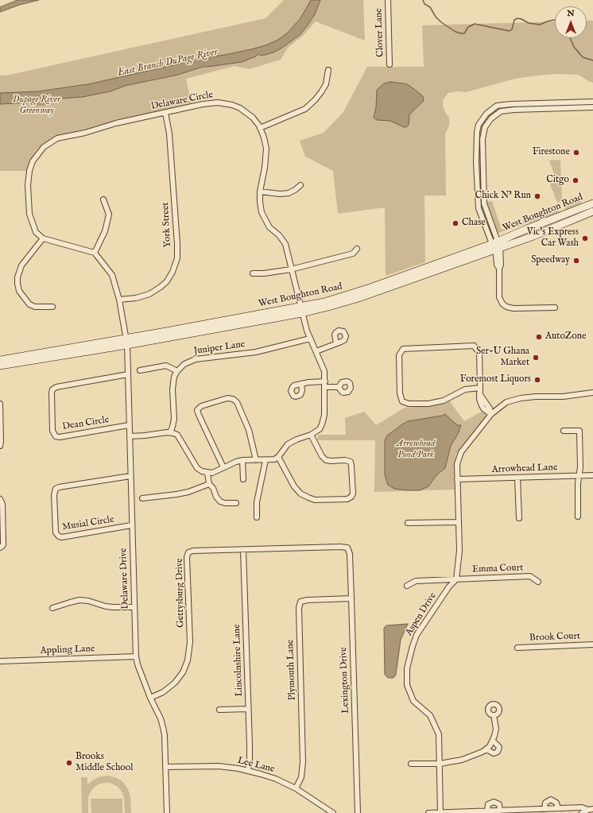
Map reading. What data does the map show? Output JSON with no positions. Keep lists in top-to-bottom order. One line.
{"streets":{"main road":["West Boughton Road"],"street":["Clover Lane","Delaware Circle","York Street","Juniper Lane","Dean Circle","Arrowhead Lane","Musial Circle","Emma Court","Delaware Drive","Gettysburg Drive","Aspen Drive","Brook Court","Appling Lane","Lincolnshire Lane","Plymouth Lane","Lexington Drive","Lee Lane"]},"crossings":[["Delaware Circle","West Boughton Road"],["Delaware Circle","York Street"],["Delaware Circle","Juniper Lane"],["West Boughton Road","Delaware Drive"],["Dean Circle","Delaware Drive"],["Musial Circle","Delaware Drive"],["Emma Court","Aspen Drive"],["Delaware Drive","Gettysburg Drive"],["Delaware Drive","Appling Lane"],["Delaware Drive","Lee Lane"],["Gettysburg Drive","Lincolnshire Lane"],["Gettysburg Drive","Lexington Drive"],["Lincolnshire Lane","Lee Lane"],["Plymouth Lane","Lexington Drive"],["Plymouth Lane","Lee Lane"]],"water":["East Branch DuPage River"],"parks":["Dupage River Greenway","Arrowhead Pond Park"],"places":["Firestone","Citgo","Chick N’ Run","Chase","Vic's Express Car Wash","Speedway","AutoZone","Ser-U Ghana Market","Foremost Liquors","Brooks Middle School"],"north":"top"}
